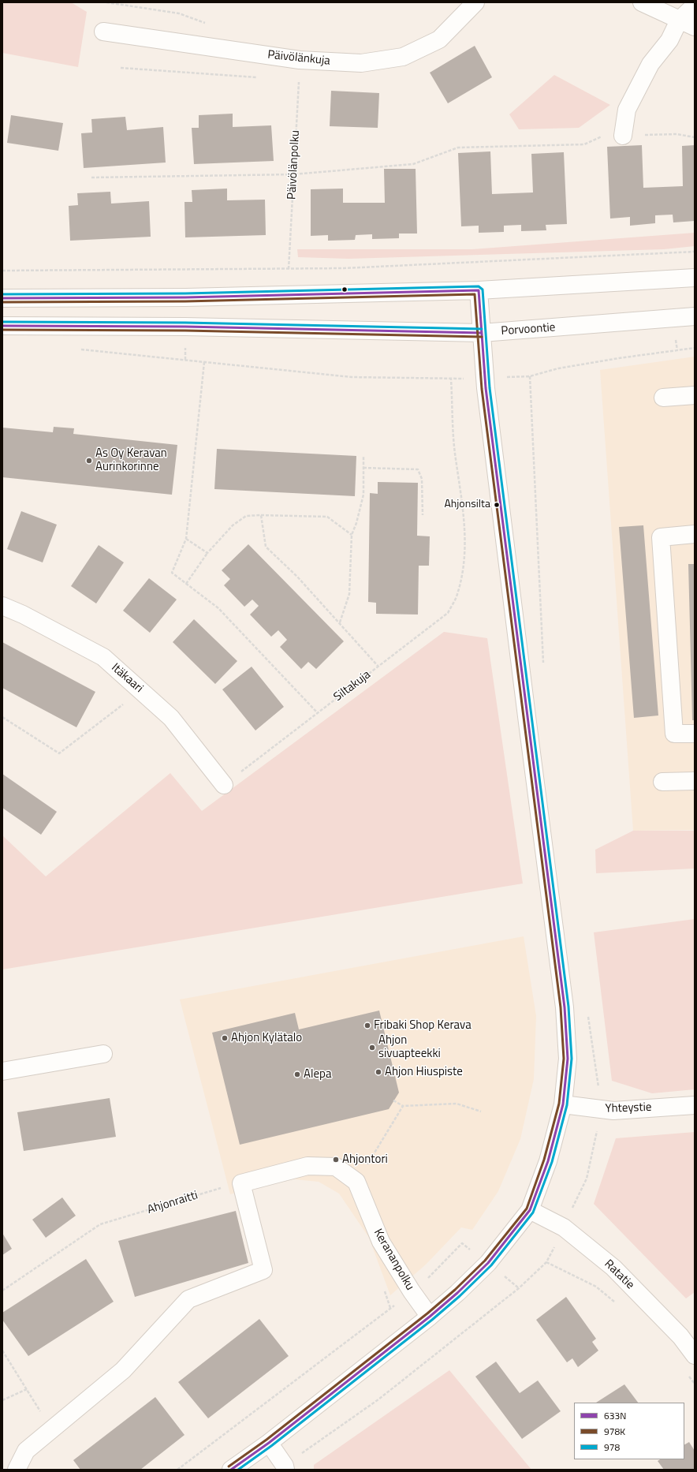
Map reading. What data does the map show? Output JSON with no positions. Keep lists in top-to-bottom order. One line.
{"streets":{"street":["Päivölänkuja","Porvoontie","Itäkaari","Yhteystie","Kerananpolku","Ratatie"],"path":["Päivölänpolku","Siltakuja","Ahjonraitti"]},"crossings":[["Itäkaari","Siltakuja"]],"places":["As Oy Keravan Aurinkorinne","Ahjonsilta","Fribaki Shop Kerava","Ahjon Kylätalo","Ahjon sivuapteekki","Ahjon Hiuspiste","Alepa","Ahjontori"],"lines":["transit line 978","transit line 633N","transit line 978K"],"legend":["633N","978K","978"]}
